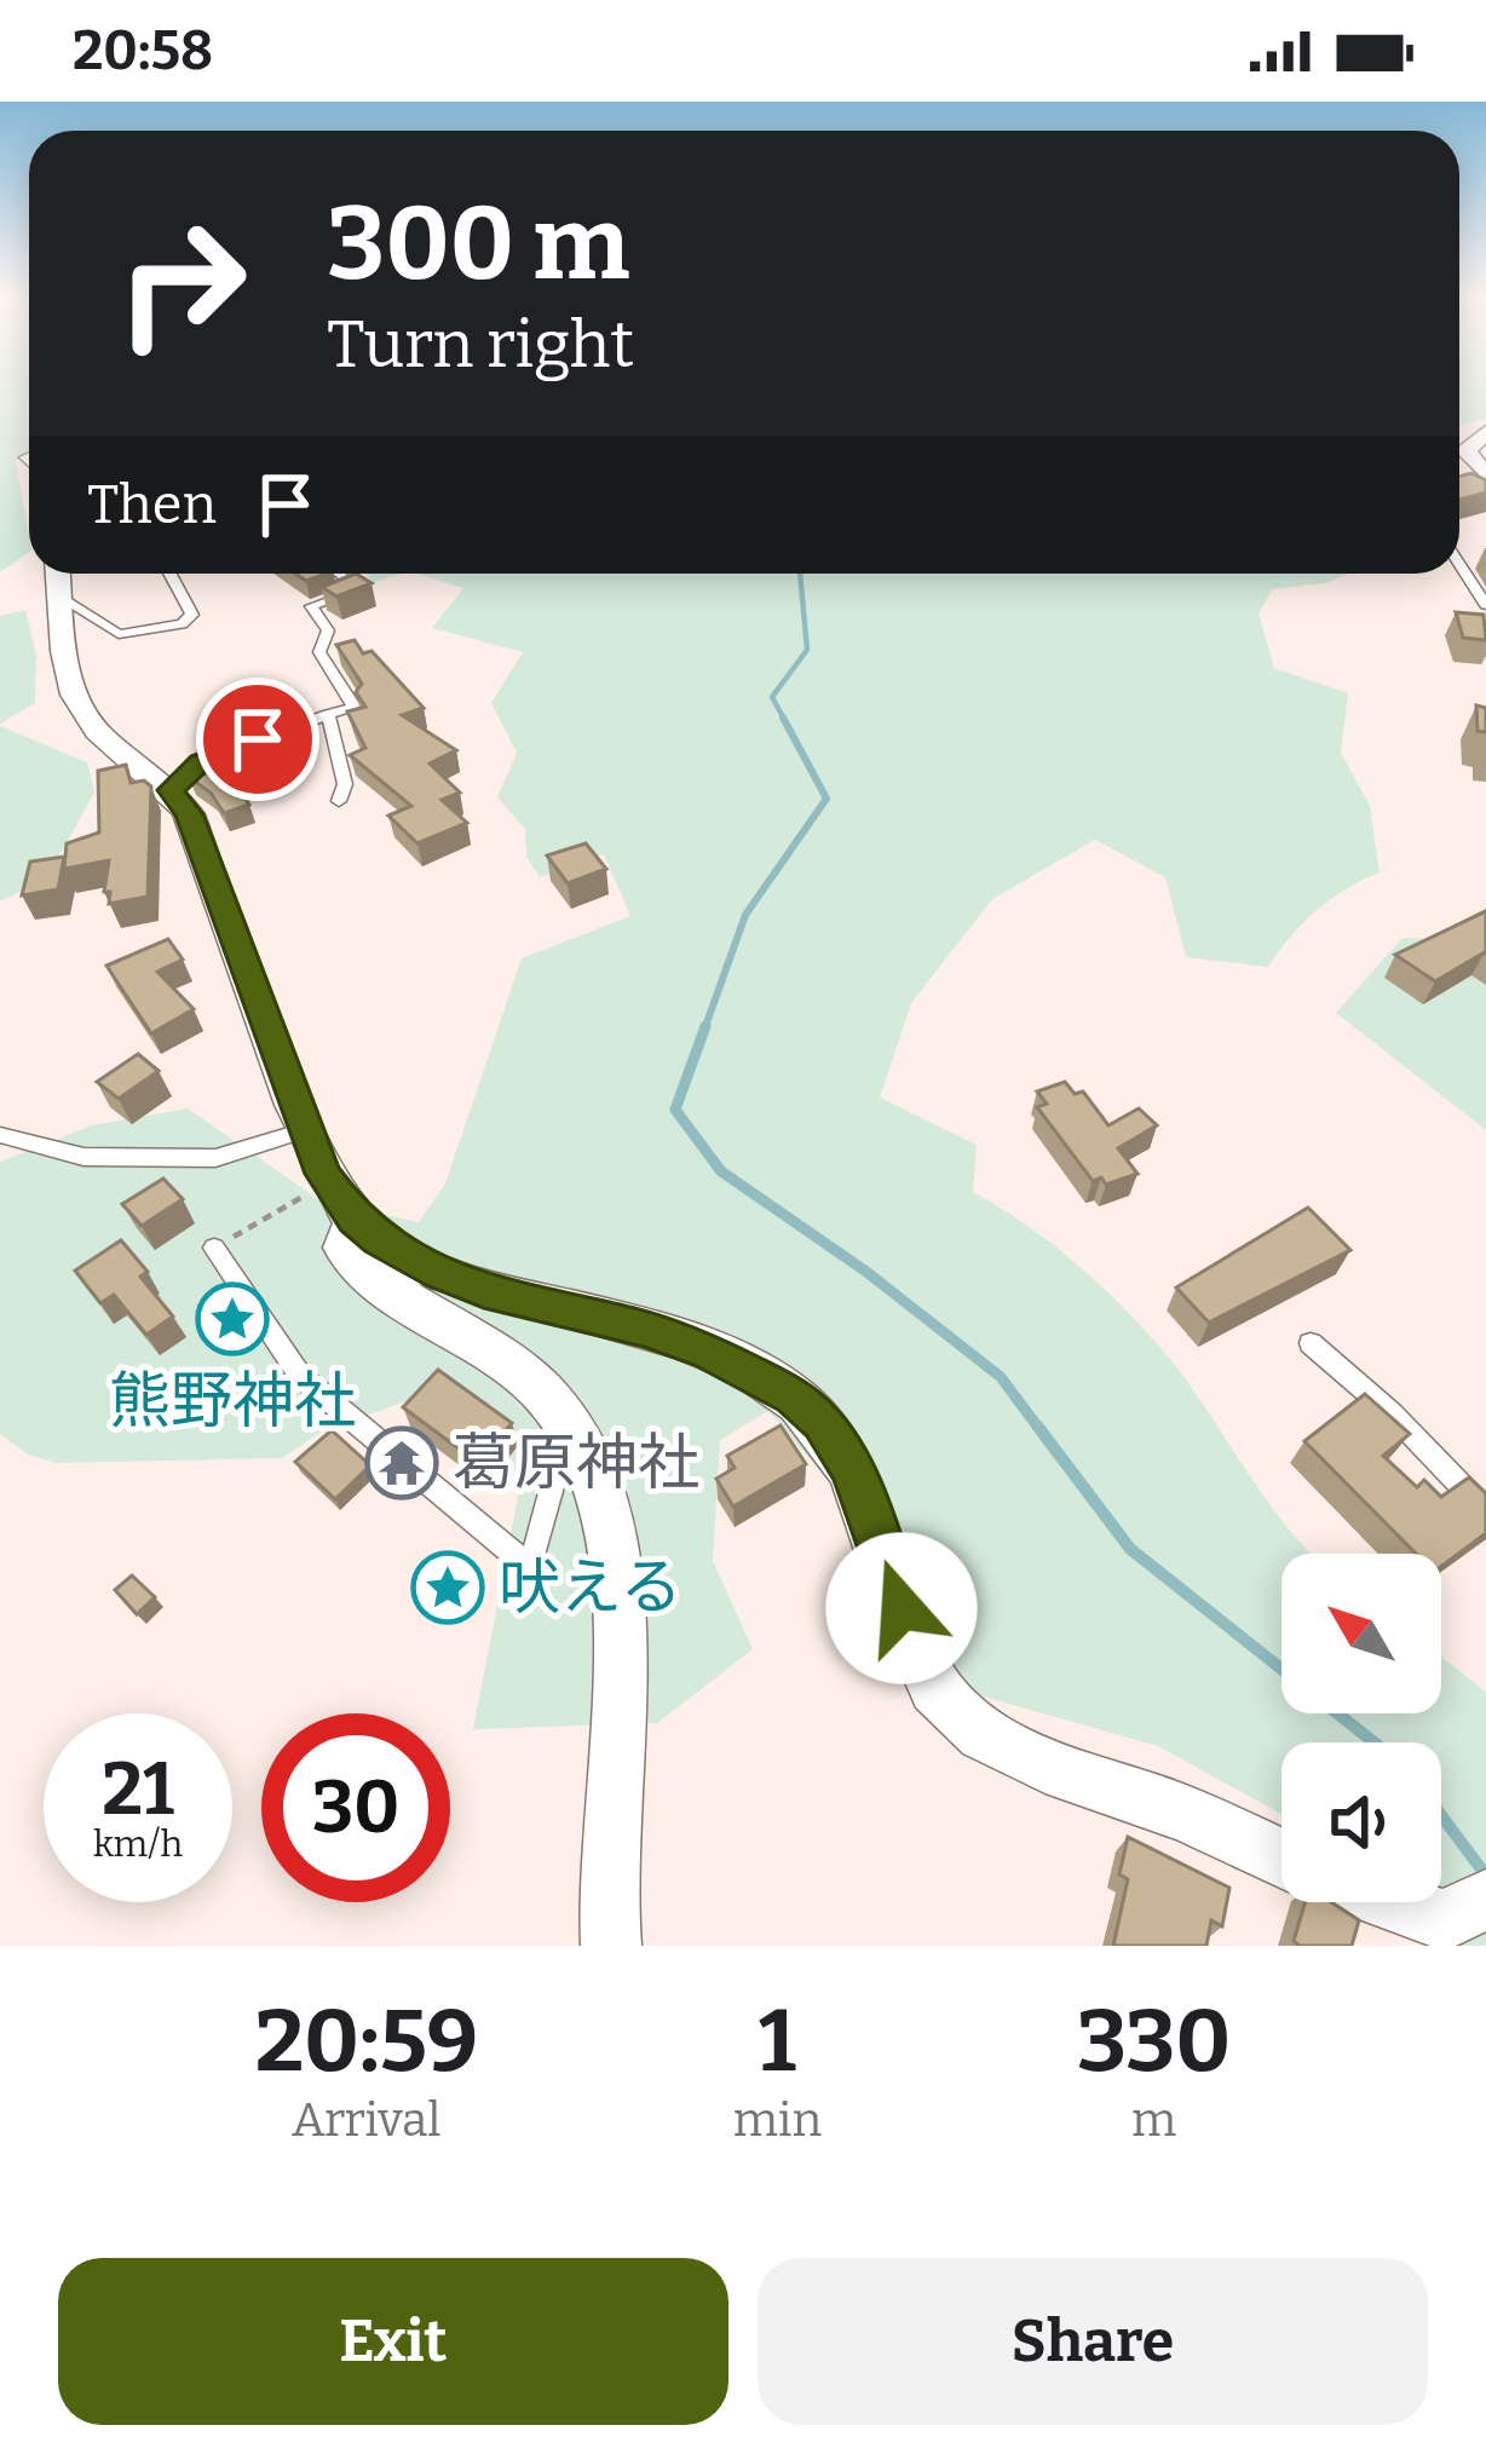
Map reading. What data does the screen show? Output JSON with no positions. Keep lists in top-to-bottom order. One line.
{"places":{"place":["熊野神社","吠える"],"temple":["葛原神社"]},"north":"top left","page":{"status":"20:58","turn":["300 m","Turn right"],"then":"Then","speed":"21 km/h","limit":"30","eta":["20:59","Arrival","1","min","330","m"],"buttons":["Exit","Share"]}}
